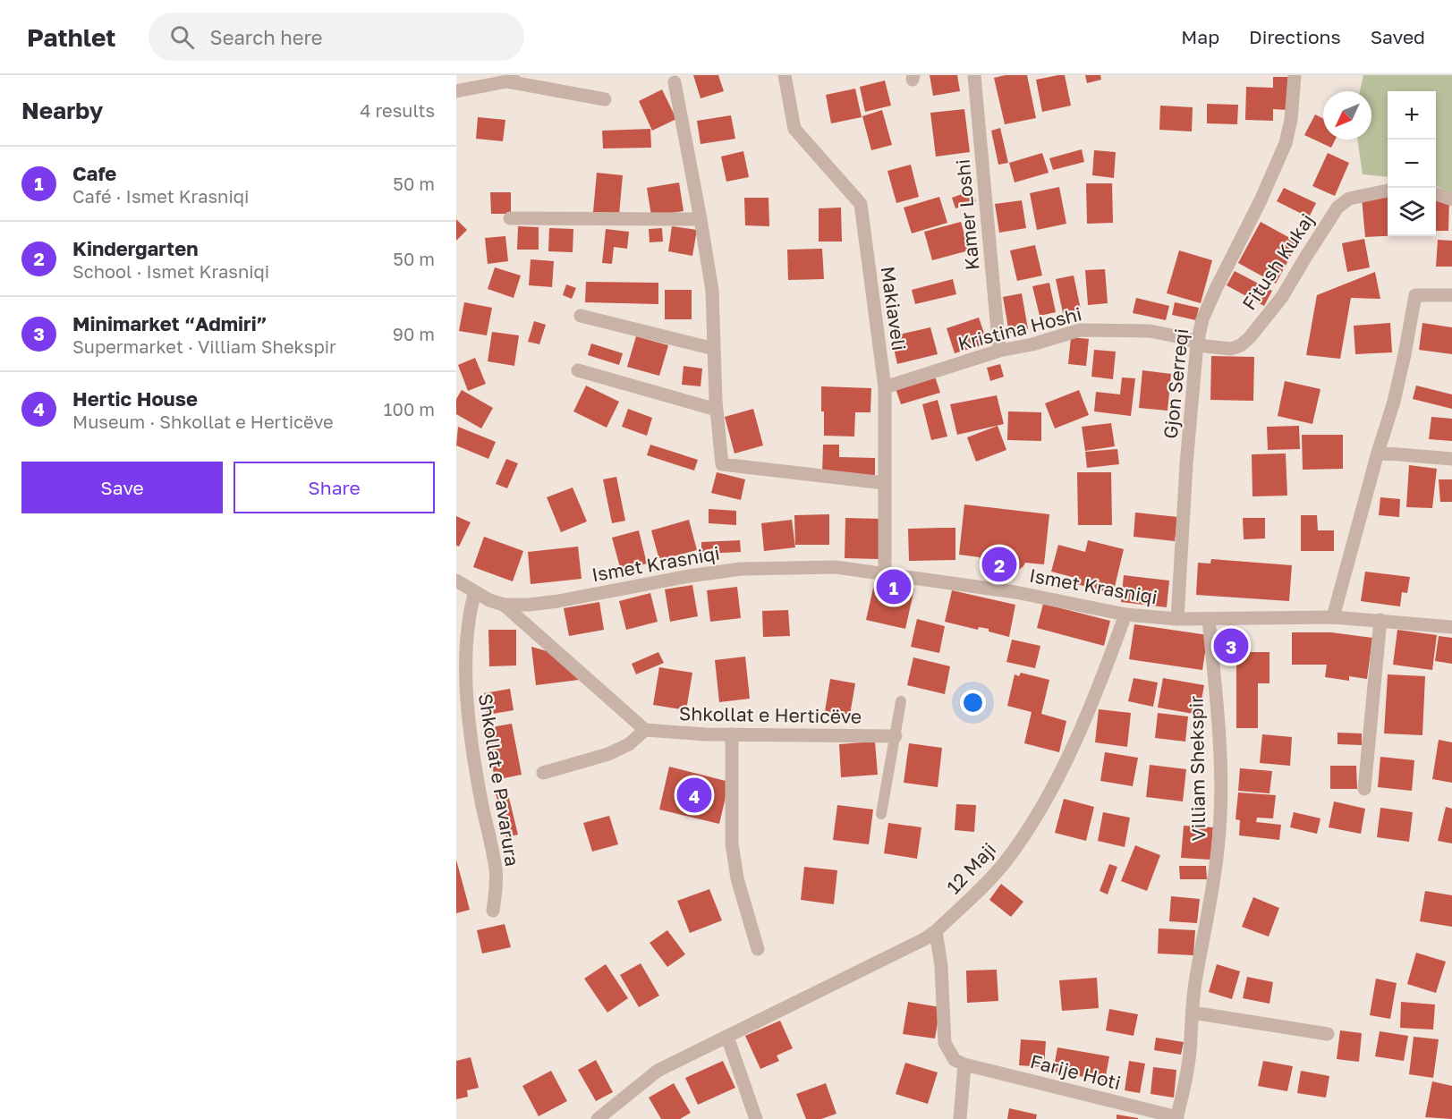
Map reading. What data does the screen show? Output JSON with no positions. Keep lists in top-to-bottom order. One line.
{"streets":{"street":["Kamer Loshi","Fitush Kukaj","Makiaveli","Kristina Hoshi","Gjon Serreqi","Ismet Krasniqi","Shkollat e Herticëve","Villiam Shekspir","Shkollat e Pavarura","12 Maji","Farije Hoti"]},"crossings":[["Kamer Loshi","Kristina Hoshi"],["Fitush Kukaj","Kristina Hoshi"],["Fitush Kukaj","Gjon Serreqi"],["Makiaveli","Kristina Hoshi"],["Makiaveli","Ismet Krasniqi"],["Kristina Hoshi","Gjon Serreqi"],["Gjon Serreqi","Ismet Krasniqi"],["Ismet Krasniqi","Villiam Shekspir"],["Ismet Krasniqi","Shkollat e Pavarura"],["Ismet Krasniqi","12 Maji"],["Villiam Shekspir","Farije Hoti"]],"north":"bottom left","page":{"header":"Pathlet","search":"Search here","nav":["Map","Directions","Saved"],"heading":["Nearby","4 results"],"map_buttons":["+","−"],"list":[{"mark":"1","name":"Cafe","note":"Café · Ismet Krasniqi","value":"50 m"},{"mark":"2","name":"Kindergarten","note":"School · Ismet Krasniqi","value":"50 m"},{"mark":"3","name":"Minimarket “Admiri”","note":"Supermarket · Villiam Shekspir","value":"90 m"},{"mark":"4","name":"Hertic House","note":"Museum · Shkollat e Herticëve","value":"100 m"}],"buttons":["Save","Share"],"pins":["2","1","3","4"]}}
